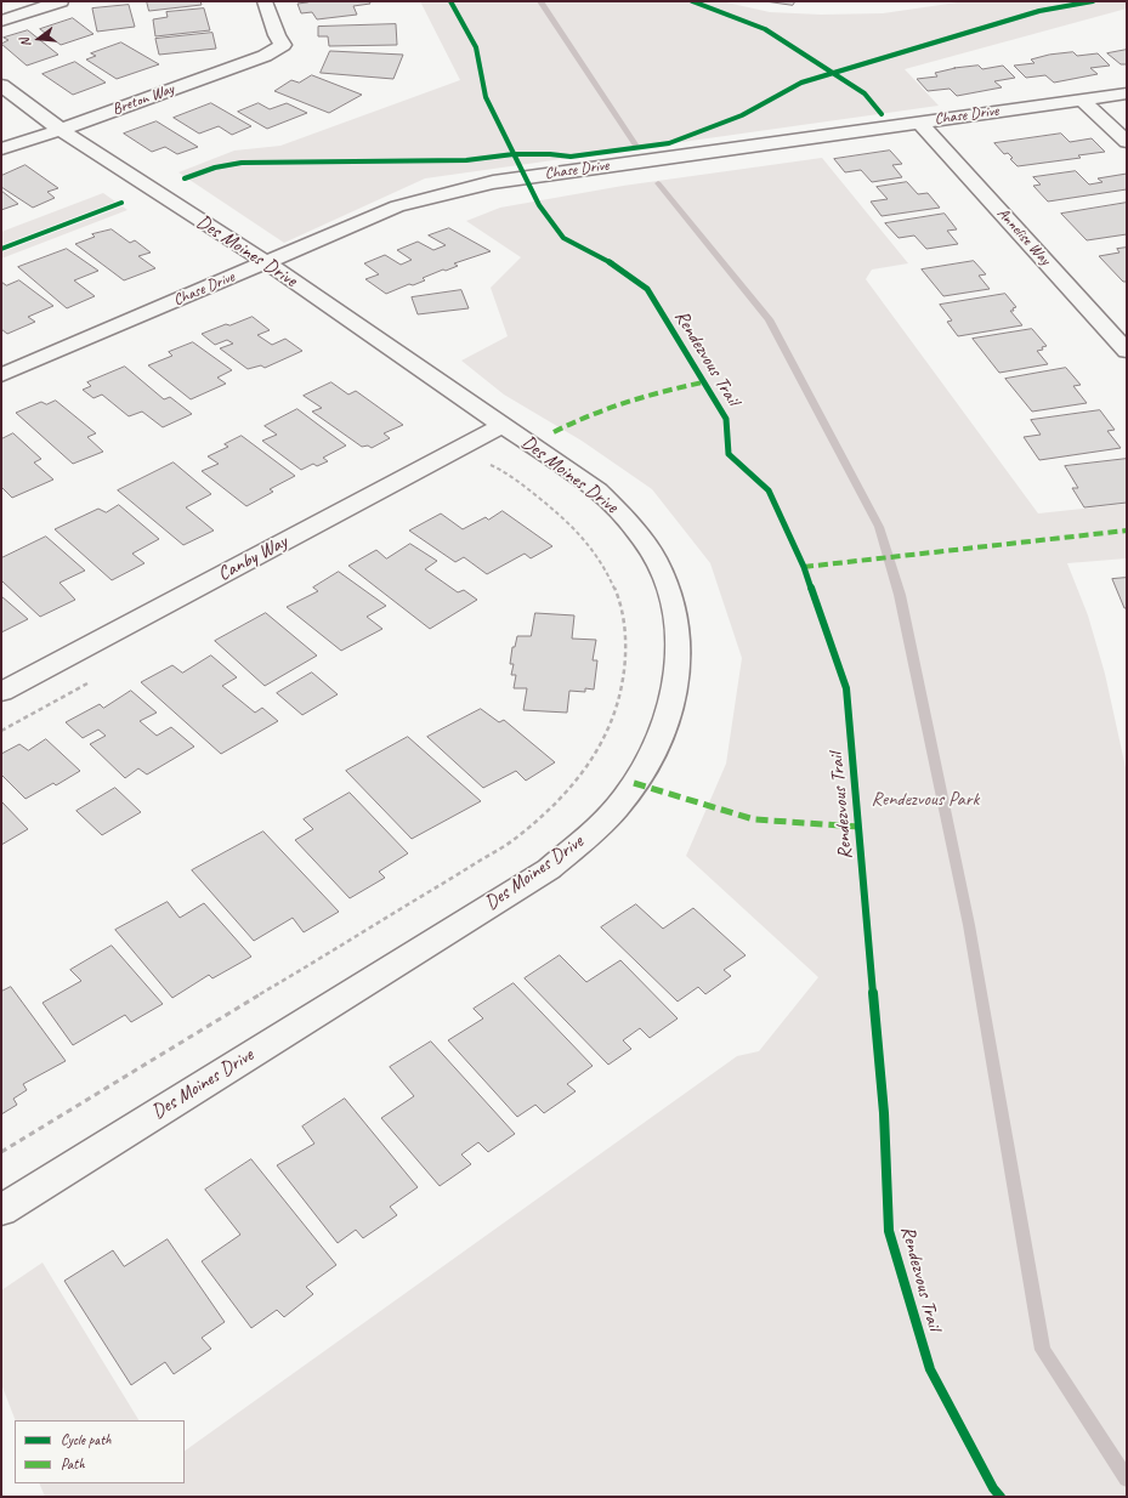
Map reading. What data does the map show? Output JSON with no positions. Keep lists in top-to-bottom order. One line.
{"streets":{"street":["Breton Way","Chase Drive","Annelise Way","Des Moines Drive","Canby Way"],"cycle path":["Rendezvous Trail"]},"crossings":[["Breton Way","Des Moines Drive"],["Chase Drive","Annelise Way"],["Chase Drive","Des Moines Drive"],["Des Moines Drive","Canby Way"]],"parks":["Rendezvous Park"],"legend":["Cycle path","Path"],"north":"left"}
